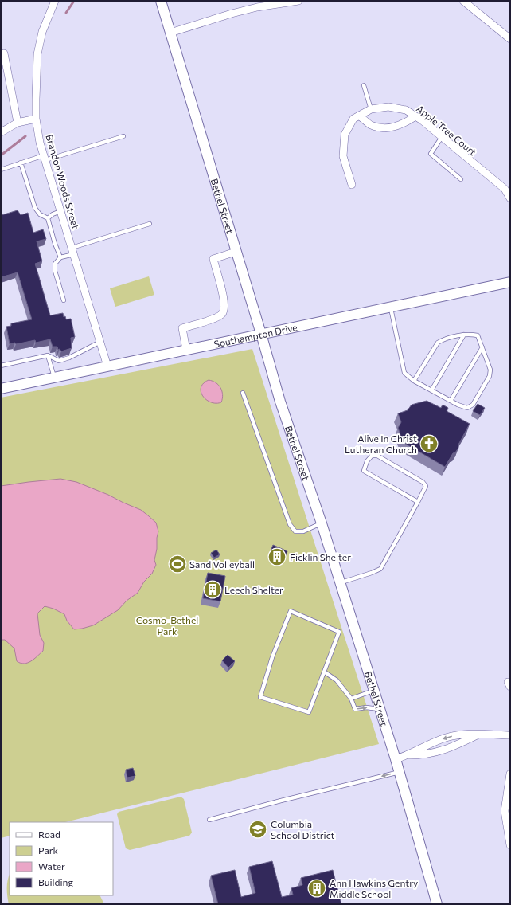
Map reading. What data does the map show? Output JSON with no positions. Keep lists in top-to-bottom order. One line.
{"streets":{"street":["Apple Tree Court","Brandon Woods Street","Bethel Street","Southampton Drive"]},"crossings":[["Brandon Woods Street","Southampton Drive"],["Bethel Street","Southampton Drive"]],"parks":["Cosmo-Bethel Park"],"places":{"church":["Alive In Christ Lutheran Church"],"building":["Ficklin Shelter","Leech Shelter","Ann Hawkins Gentry Middle School"],"sports":["Sand Volleyball"],"school or university":["Columbia School District"]},"legend":["Road","Park","Water","Building"]}
